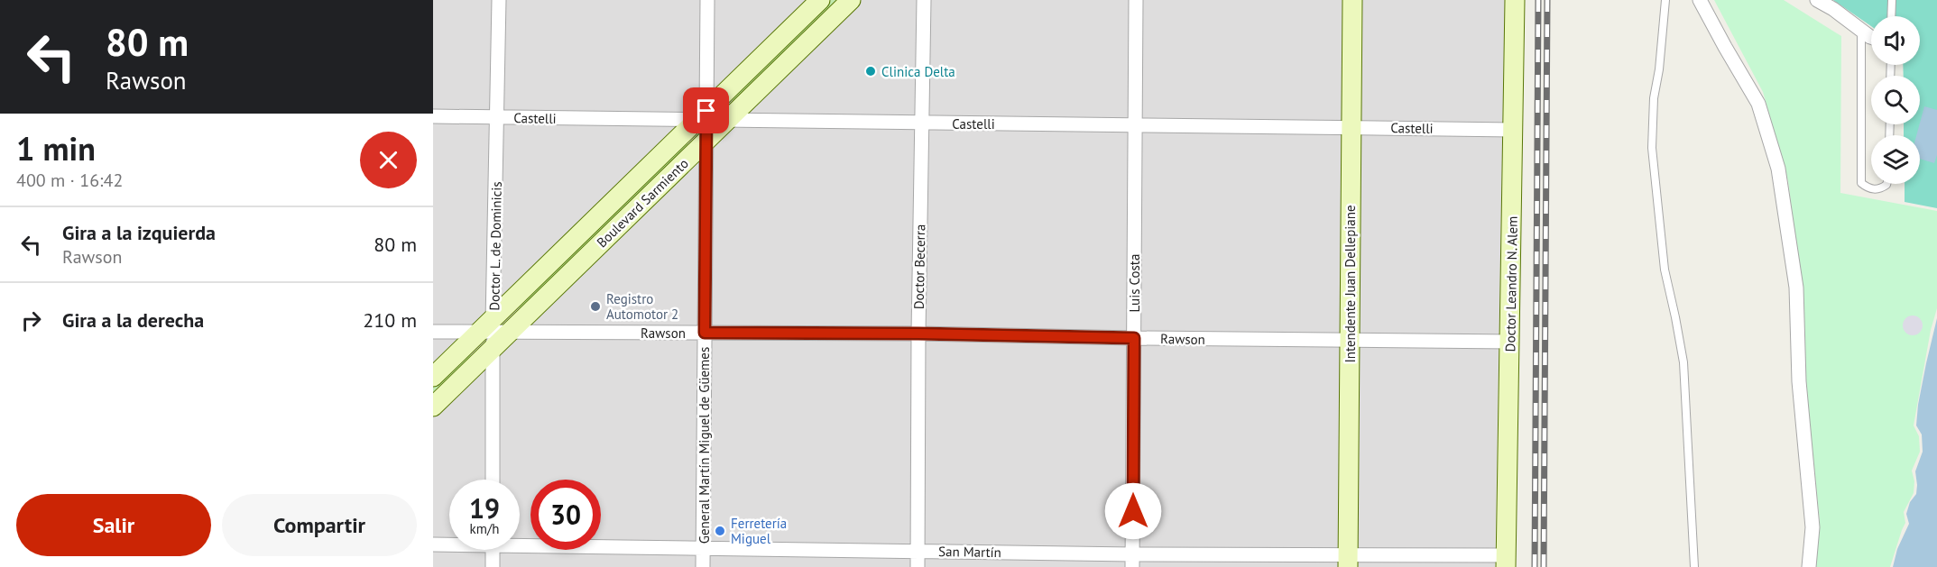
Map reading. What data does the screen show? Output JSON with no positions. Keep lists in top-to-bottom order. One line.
{"streets":{"street":["Castelli","Boulevard Sarmiento","Doctor L. de Dominicis","Doctor Becerra","Luis Costa","Intendente Juan Dellepiane","Doctor Leandro N. Alem","Rawson","General Martín Miguel de Güemes","San Martín"]},"crossings":[["Castelli","Boulevard Sarmiento"],["Castelli","Doctor L. de Dominicis"],["Castelli","Doctor Becerra"],["Castelli","Luis Costa"],["Castelli","Intendente Juan Dellepiane"],["Castelli","Doctor Leandro N. Alem"],["Castelli","General Martín Miguel de Güemes"],["Boulevard Sarmiento","Doctor L. de Dominicis"],["Boulevard Sarmiento","Rawson"],["Boulevard Sarmiento","General Martín Miguel de Güemes"],["Doctor L. de Dominicis","Rawson"],["Doctor Becerra","Rawson"],["Doctor Becerra","San Martín"],["Luis Costa","Rawson"],["Luis Costa","San Martín"],["Intendente Juan Dellepiane","Rawson"],["Intendente Juan Dellepiane","San Martín"],["Doctor Leandro N. Alem","Rawson"],["Doctor Leandro N. Alem","San Martín"],["Rawson","General Martín Miguel de Güemes"],["General Martín Miguel de Güemes","San Martín"]],"places":["Clinica Delta","Registro Automotor 2","Ferretería Miguel"],"page":{"turn":["80 m","Rawson"],"heading":["1 min","400 m · 16:42"],"list":[{"name":"Gira a la izquierda","note":"Rawson","value":"80 m"},{"name":"Gira a la derecha","value":"210 m"}],"speed":"19 km/h","limit":"30","buttons":["Salir","Compartir"]}}
